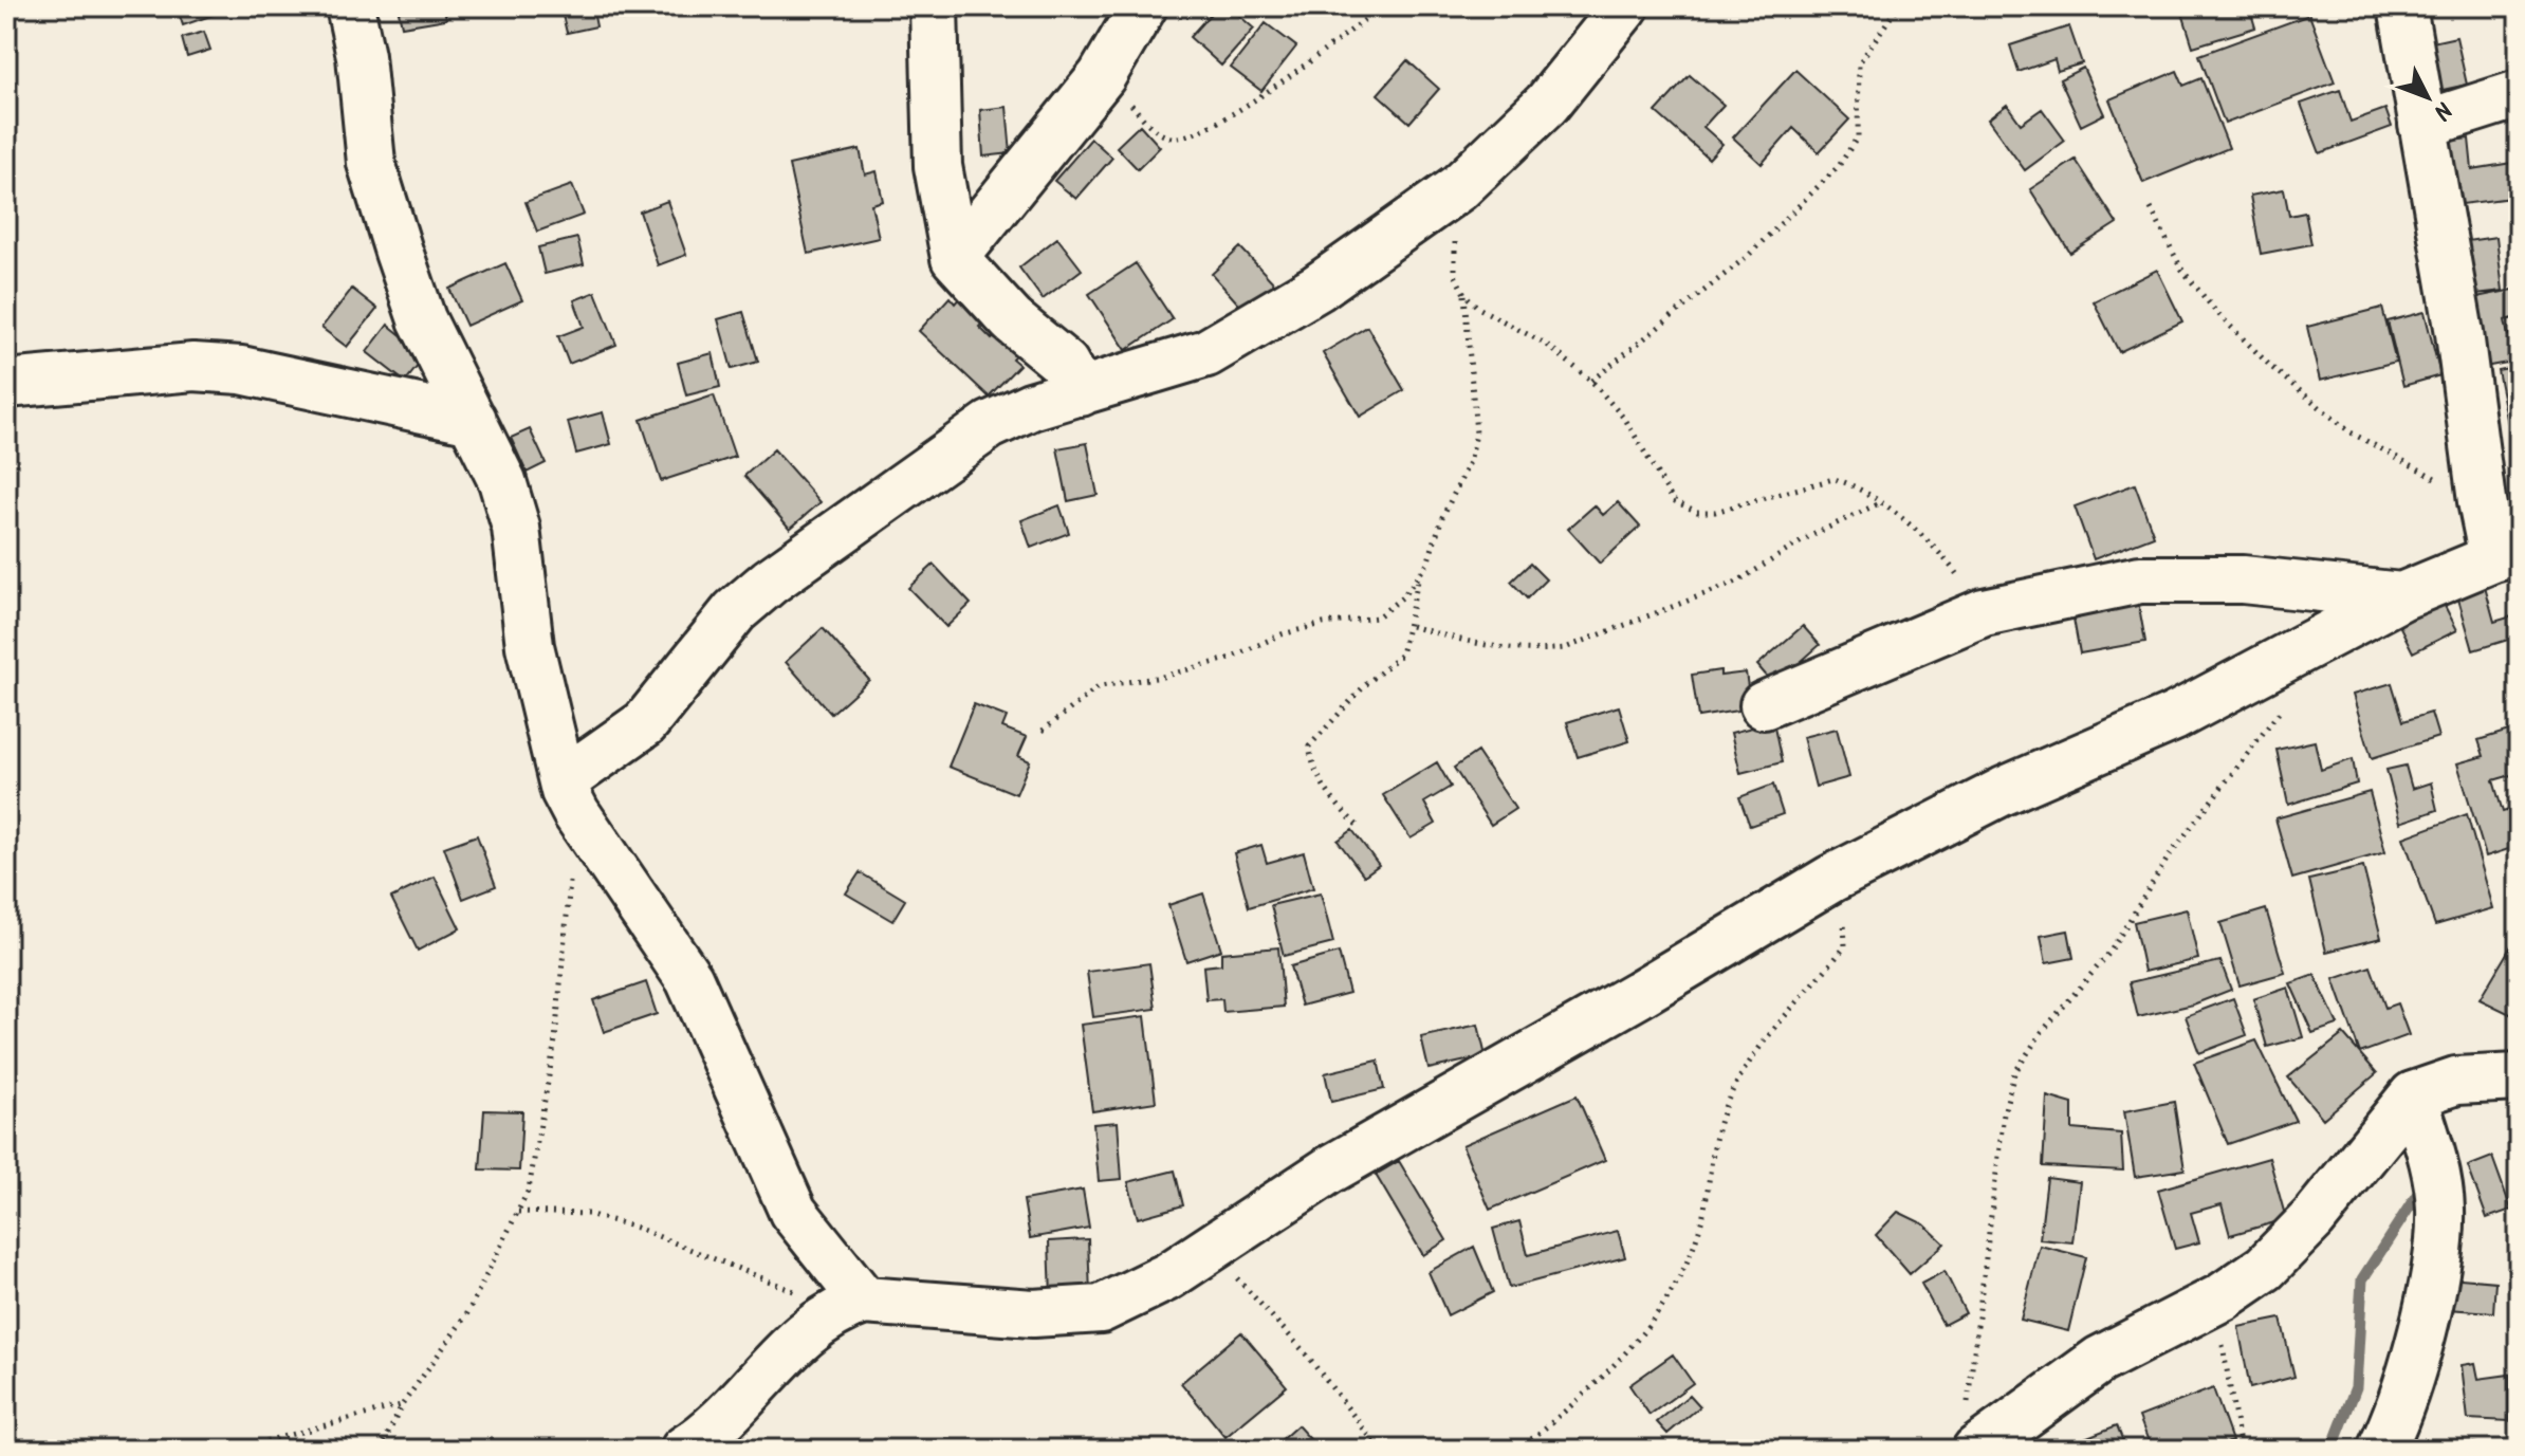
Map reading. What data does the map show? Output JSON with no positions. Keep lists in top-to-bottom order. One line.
{"north":"bottom right"}
